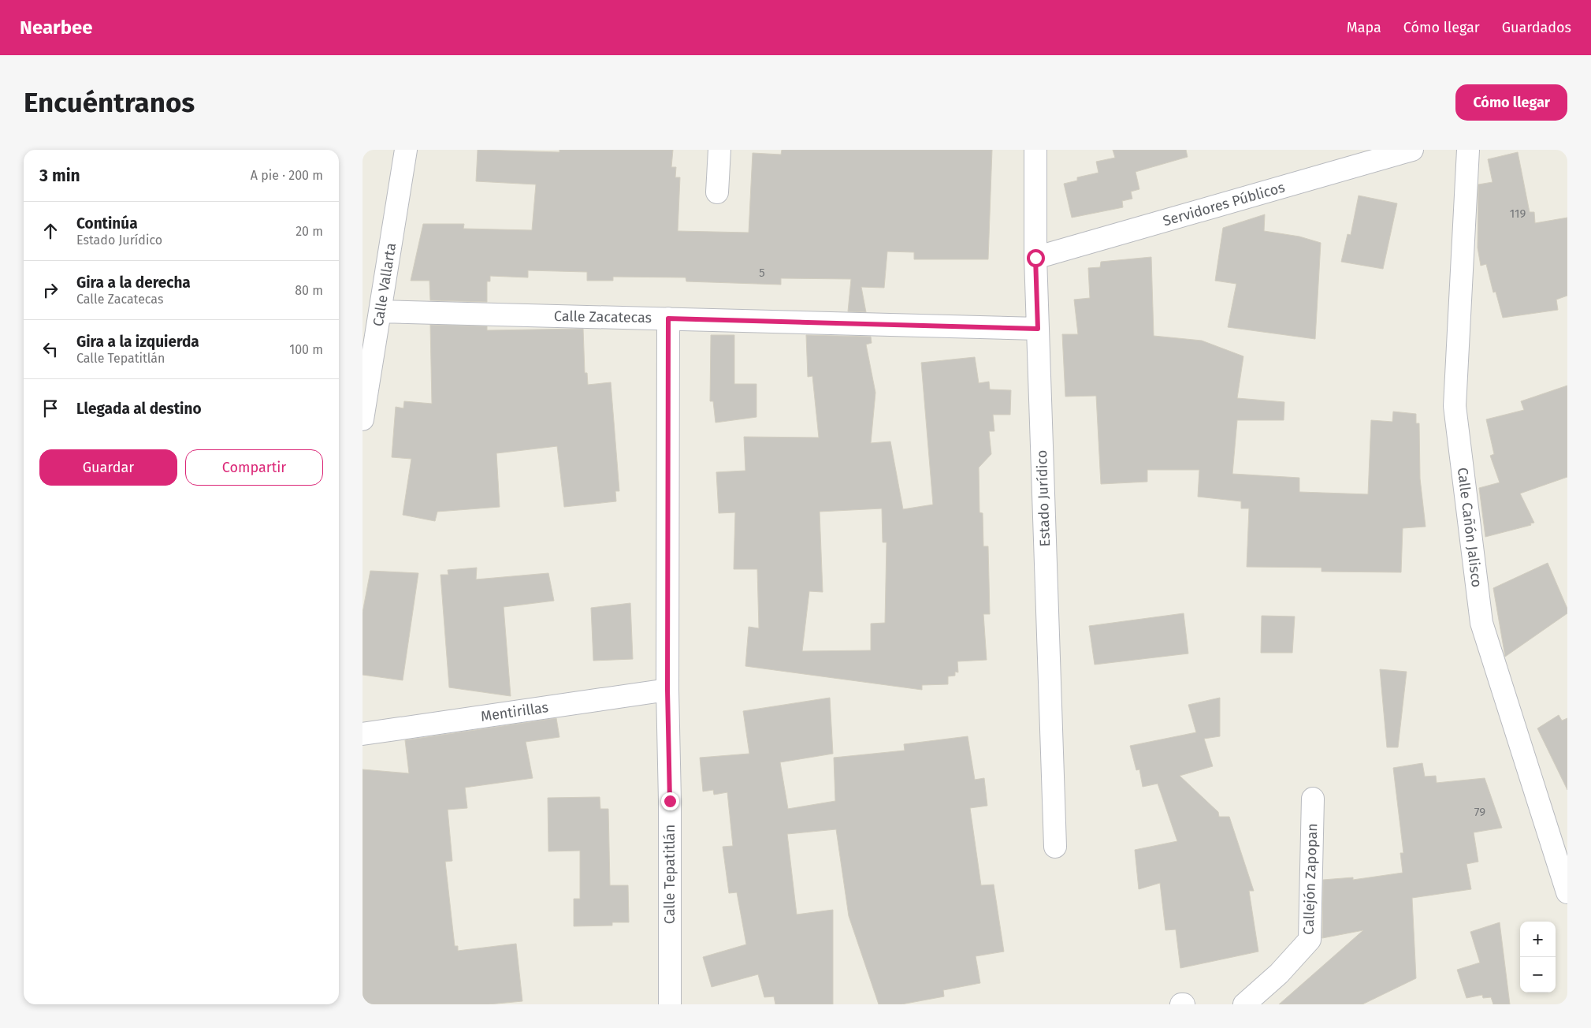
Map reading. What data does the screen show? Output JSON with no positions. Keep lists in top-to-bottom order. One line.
{"streets":{"street":["Servidores Públicos","Calle Vallarta","Calle Zacatecas","Estado Jurídico","Calle Cañón Jalisco","Mentirillas","Calle Tepatitlán","Callejón Zapopan"]},"crossings":[["Servidores Públicos","Estado Jurídico"],["Calle Vallarta","Calle Zacatecas"],["Calle Zacatecas","Estado Jurídico"],["Calle Zacatecas","Calle Tepatitlán"],["Mentirillas","Calle Tepatitlán"]],"house_numbers":["119","5","79"],"page":{"header":"Nearbee","nav":["Mapa","Cómo llegar","Guardados"],"buttons":["Cómo llegar",["Guardar","Compartir"]],"title":"Encuéntranos","heading":["3 min","A pie · 200 m"],"list":[["Continúa","Estado Jurídico","20 m"],["Gira a la derecha","Calle Zacatecas","80 m"],["Gira a la izquierda","Calle Tepatitlán","100 m"],"Llegada al destino"],"map_buttons":["+","−"]}}
